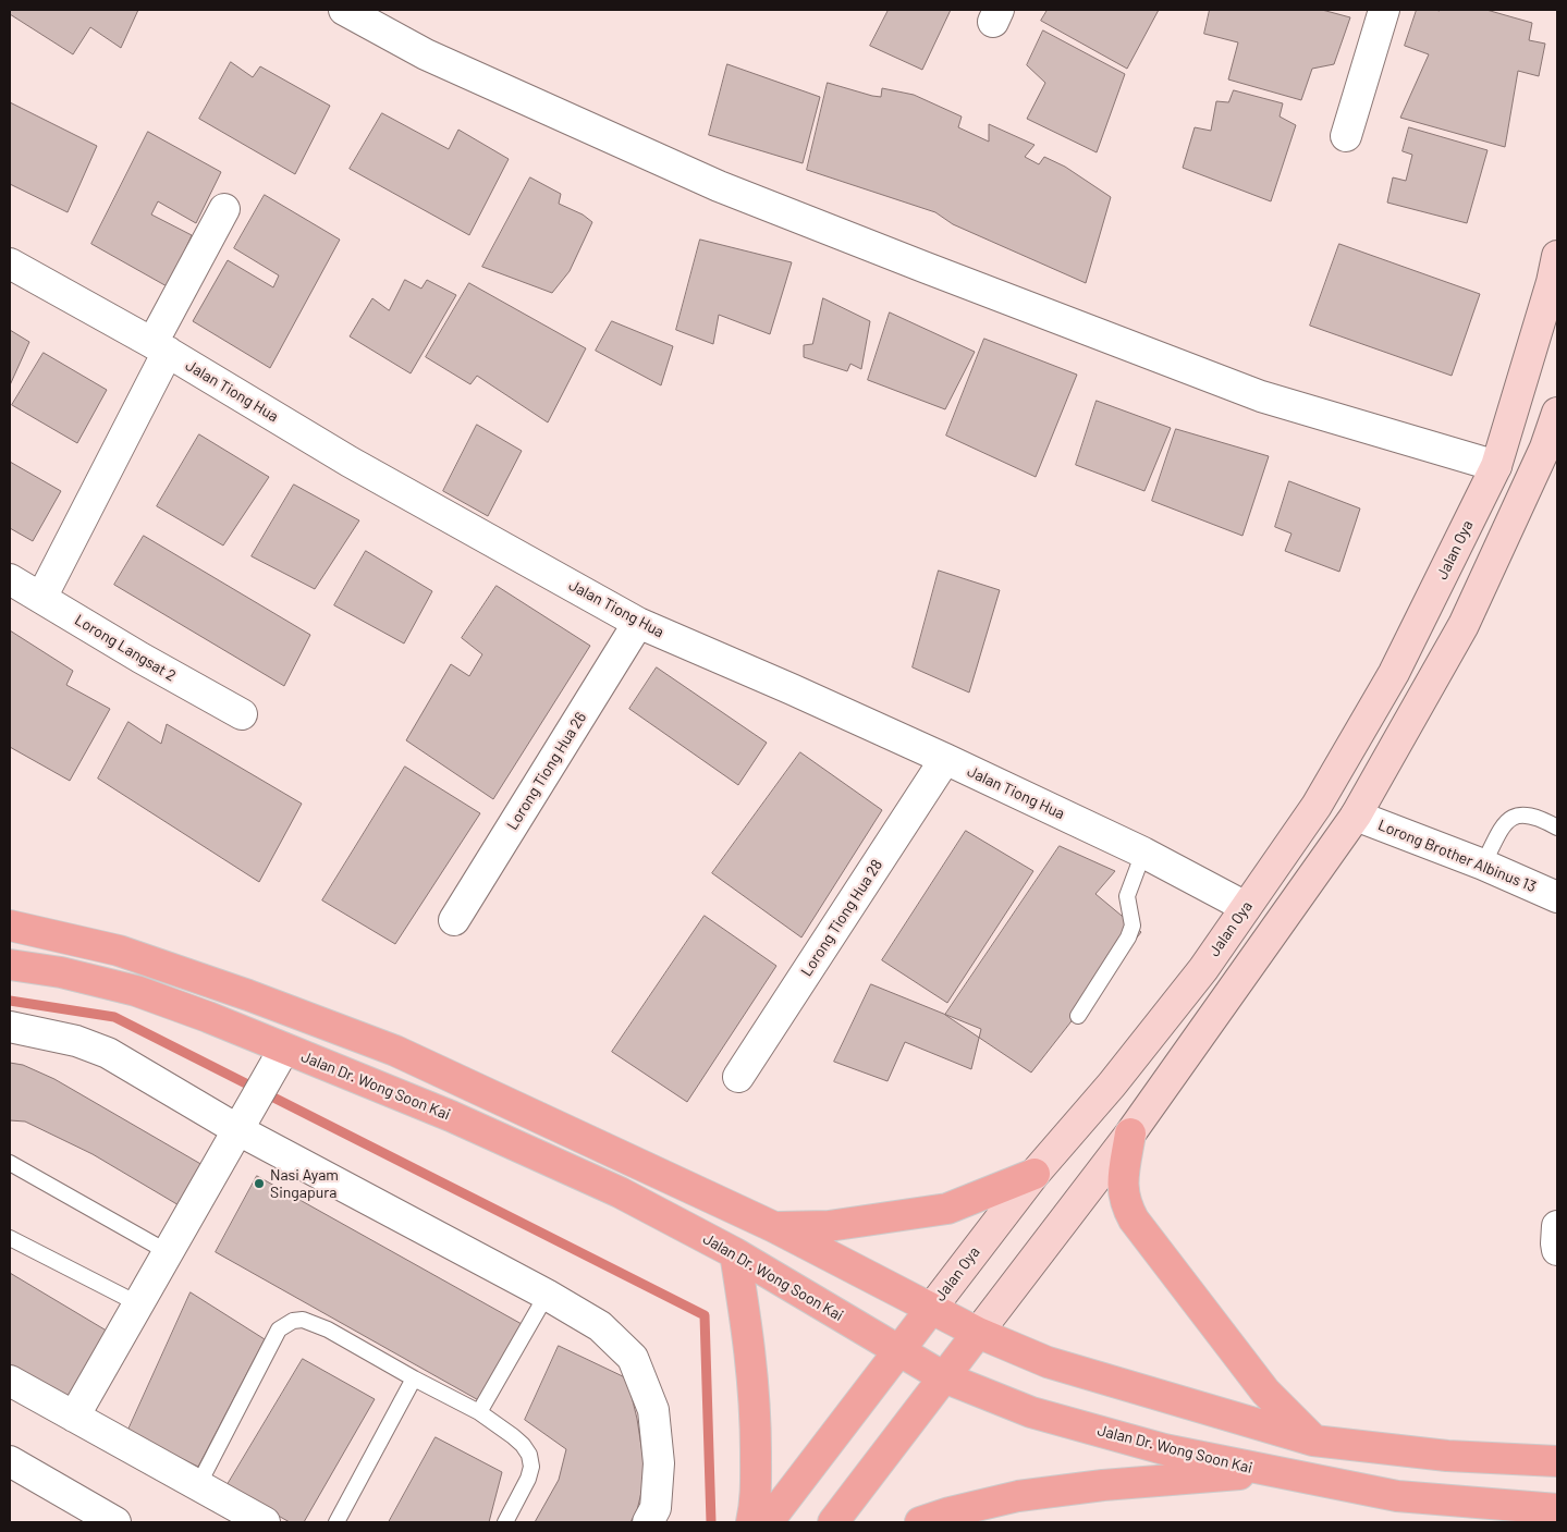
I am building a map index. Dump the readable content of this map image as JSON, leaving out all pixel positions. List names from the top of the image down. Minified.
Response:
{"streets":{"main road":["Jalan Oya","Jalan Dr. Wong Soon Kai"],"street":["Jalan Tiong Hua","Lorong Langsat 2","Lorong Tiong Hua 26","Lorong Brother Albinus 13","Lorong Tiong Hua 28"]},"crossings":[["Jalan Tiong Hua","Jalan Oya"],["Jalan Tiong Hua","Lorong Tiong Hua 26"],["Jalan Tiong Hua","Lorong Tiong Hua 28"],["Jalan Oya","Jalan Dr. Wong Soon Kai"]],"places":["Nasi Ayam Singapura"]}
